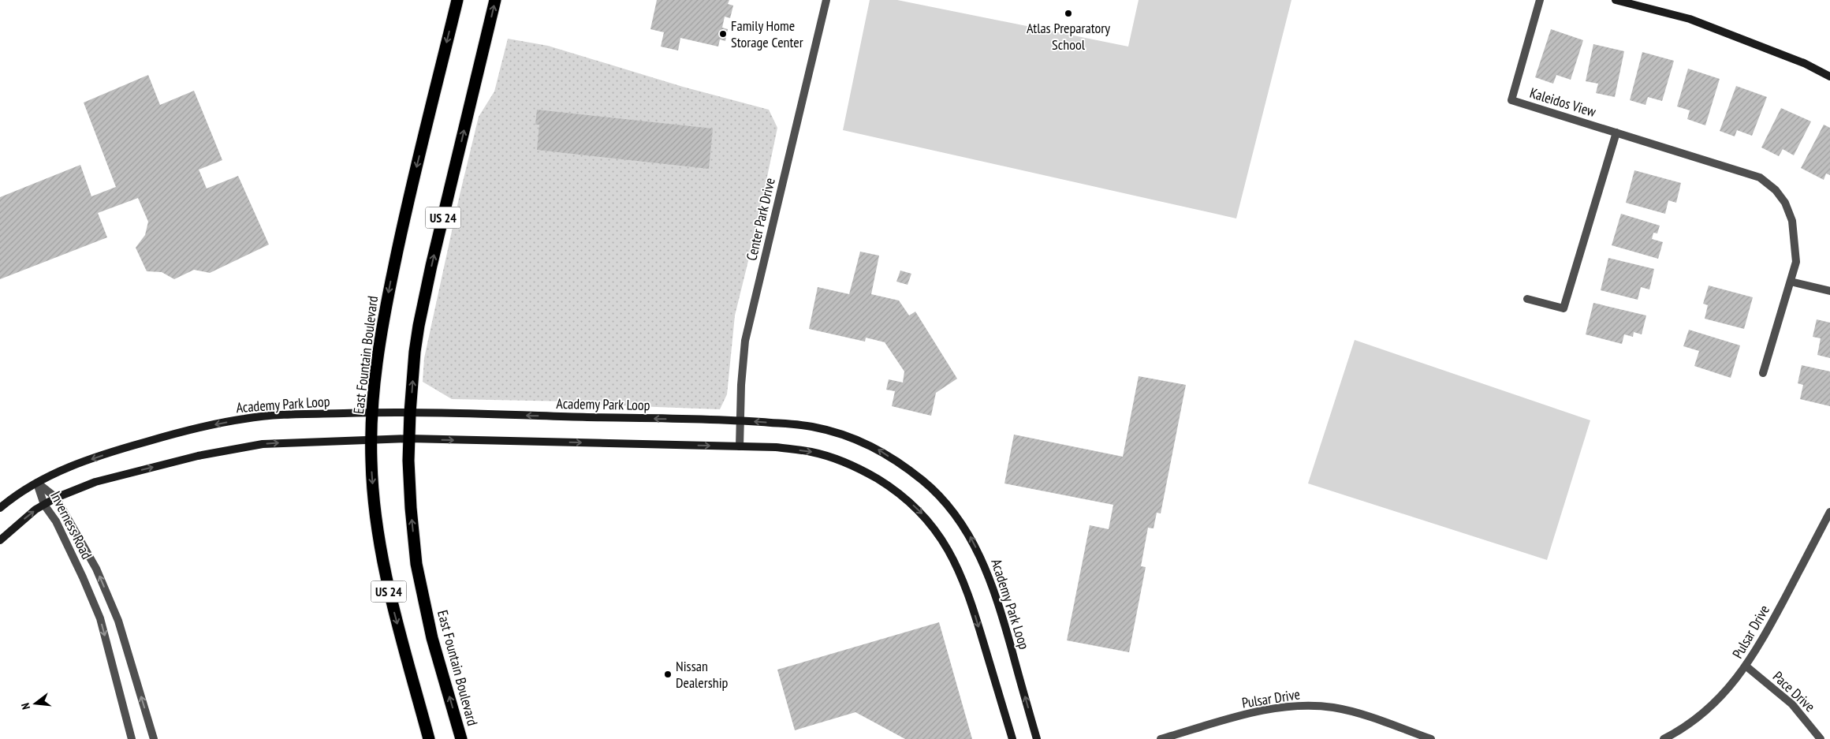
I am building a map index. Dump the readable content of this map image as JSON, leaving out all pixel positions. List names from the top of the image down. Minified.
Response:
{"streets":{"highway":["US 24","East Fountain Boulevard"],"street":["Kaleidos View","Center Park Drive","Academy Park Loop","Inverness Road","Pulsar Drive","Pace Drive"]},"crossings":[["Center Park Drive","Academy Park Loop"],["East Fountain Boulevard","Academy Park Loop"],["Academy Park Loop","Inverness Road"],["Pulsar Drive","Pace Drive"]],"one_way":["Academy Park Loop"],"places":["Atlas Preparatory School","Family Home Storage Center","Nissan Dealership"],"north":"left"}
